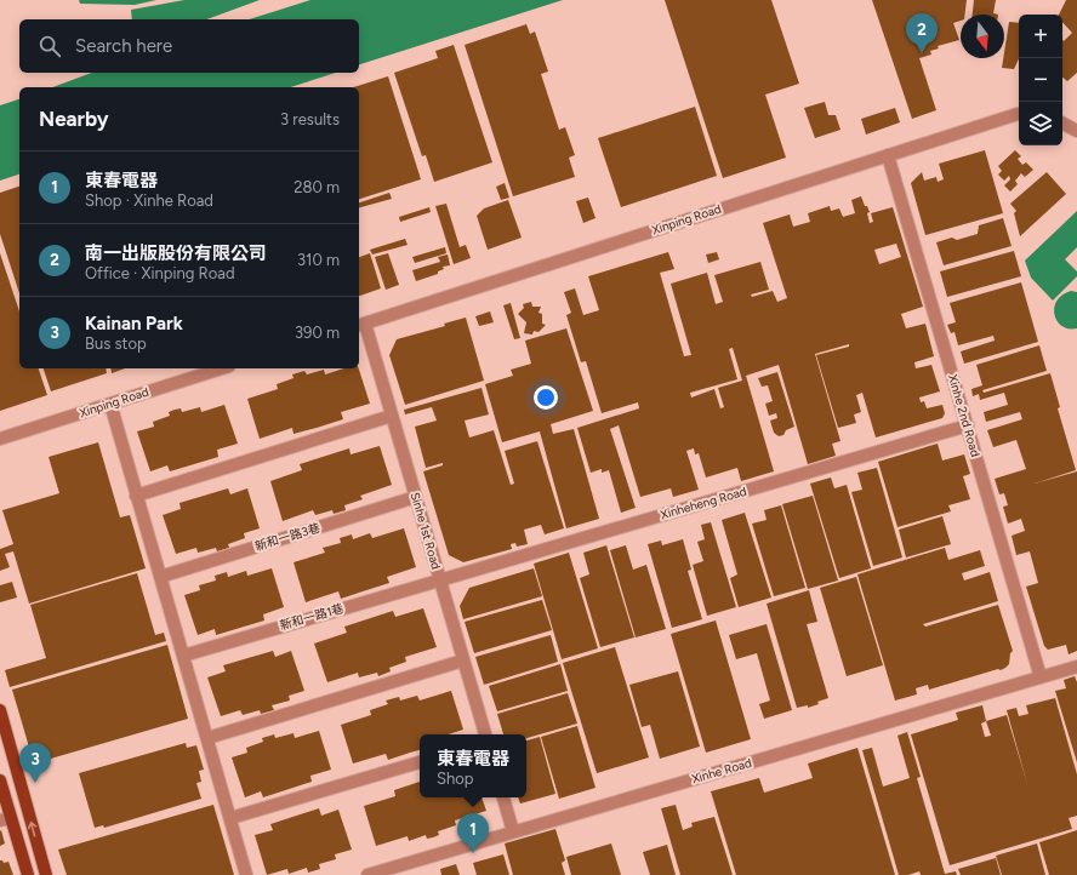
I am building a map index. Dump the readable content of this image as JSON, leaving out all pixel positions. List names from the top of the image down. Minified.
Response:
{"streets":{"street":["Xinping Road","Xinhe 2nd Road","Xinheheng Road","Sinhe 1st Road","新和一路3巷","新和一路1巷","Xinhe Road"]},"crossings":[["Xinping Road","Xinhe 2nd Road"],["Xinping Road","Sinhe 1st Road"],["Xinhe 2nd Road","Xinheheng Road"],["Xinhe 2nd Road","Xinhe Road"],["Xinheheng Road","Sinhe 1st Road"],["Xinheheng Road","新和一路1巷"],["Sinhe 1st Road","新和一路3巷"],["Sinhe 1st Road","新和一路1巷"]],"north":"bottom","page":{"pins":["2","3","1"],"map_buttons":["+","−"],"search":"Search here","heading":["Nearby","3 results"],"list":[{"mark":"1","name":"東春電器","note":"Shop · Xinhe Road","value":"280 m"},{"mark":"2","name":"南一出版股份有限公司","note":"Office · Xinping Road","value":"310 m"},{"mark":"3","name":"Kainan Park","note":"Bus stop","value":"390 m"}],"popup":["東春電器","Shop"]}}
